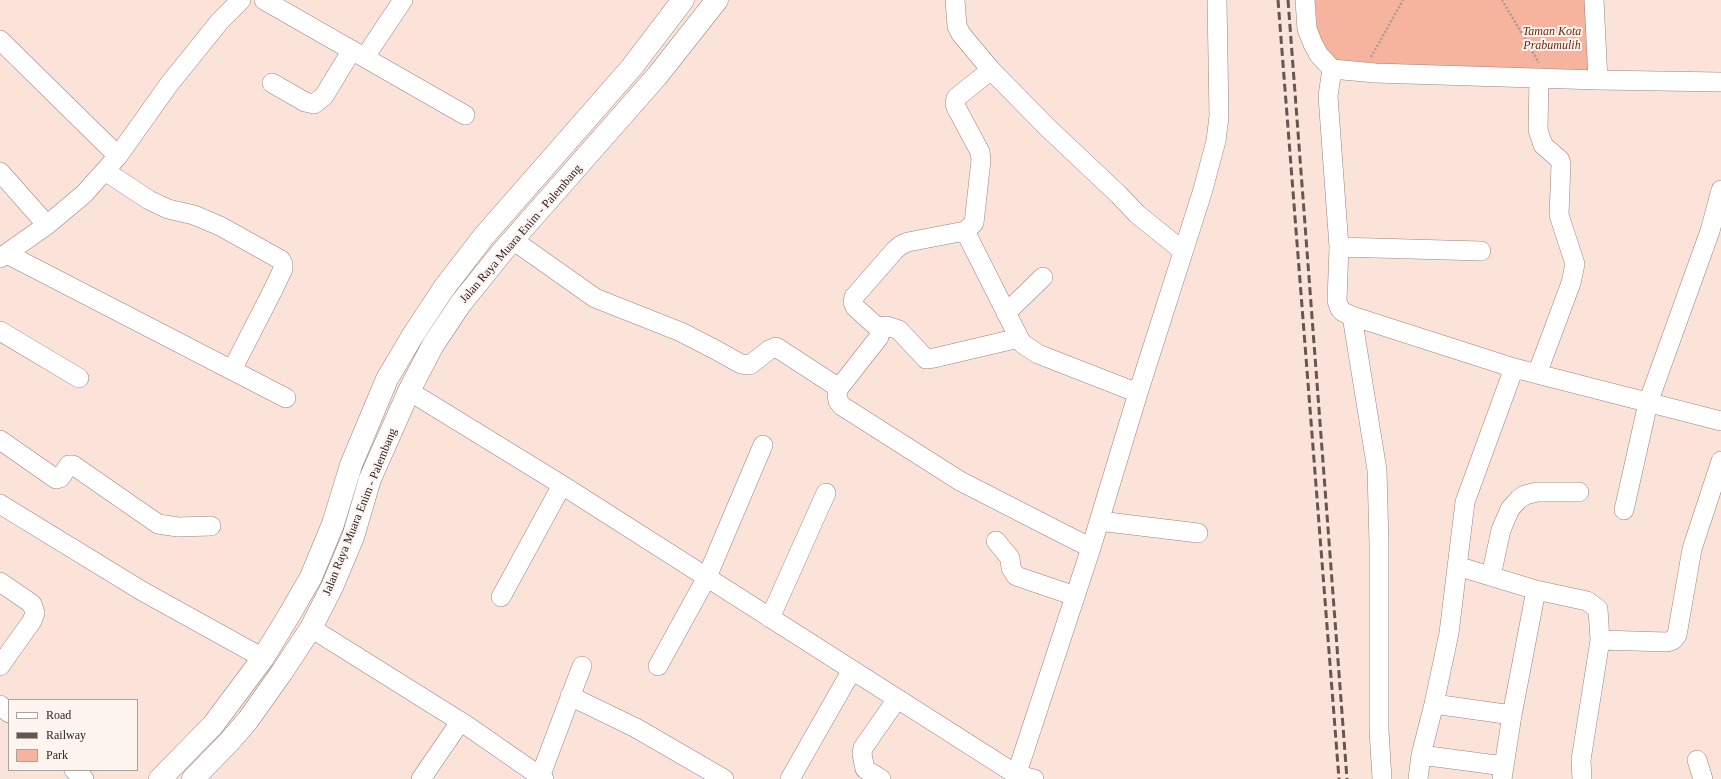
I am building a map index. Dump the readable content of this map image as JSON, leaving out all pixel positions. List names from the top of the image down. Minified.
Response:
{"streets":{"main road":["Jalan Raya Muara Enim - Palembang"]},"parks":["Taman Kota Prabumulih"],"legend":["Road","Railway","Park"]}
